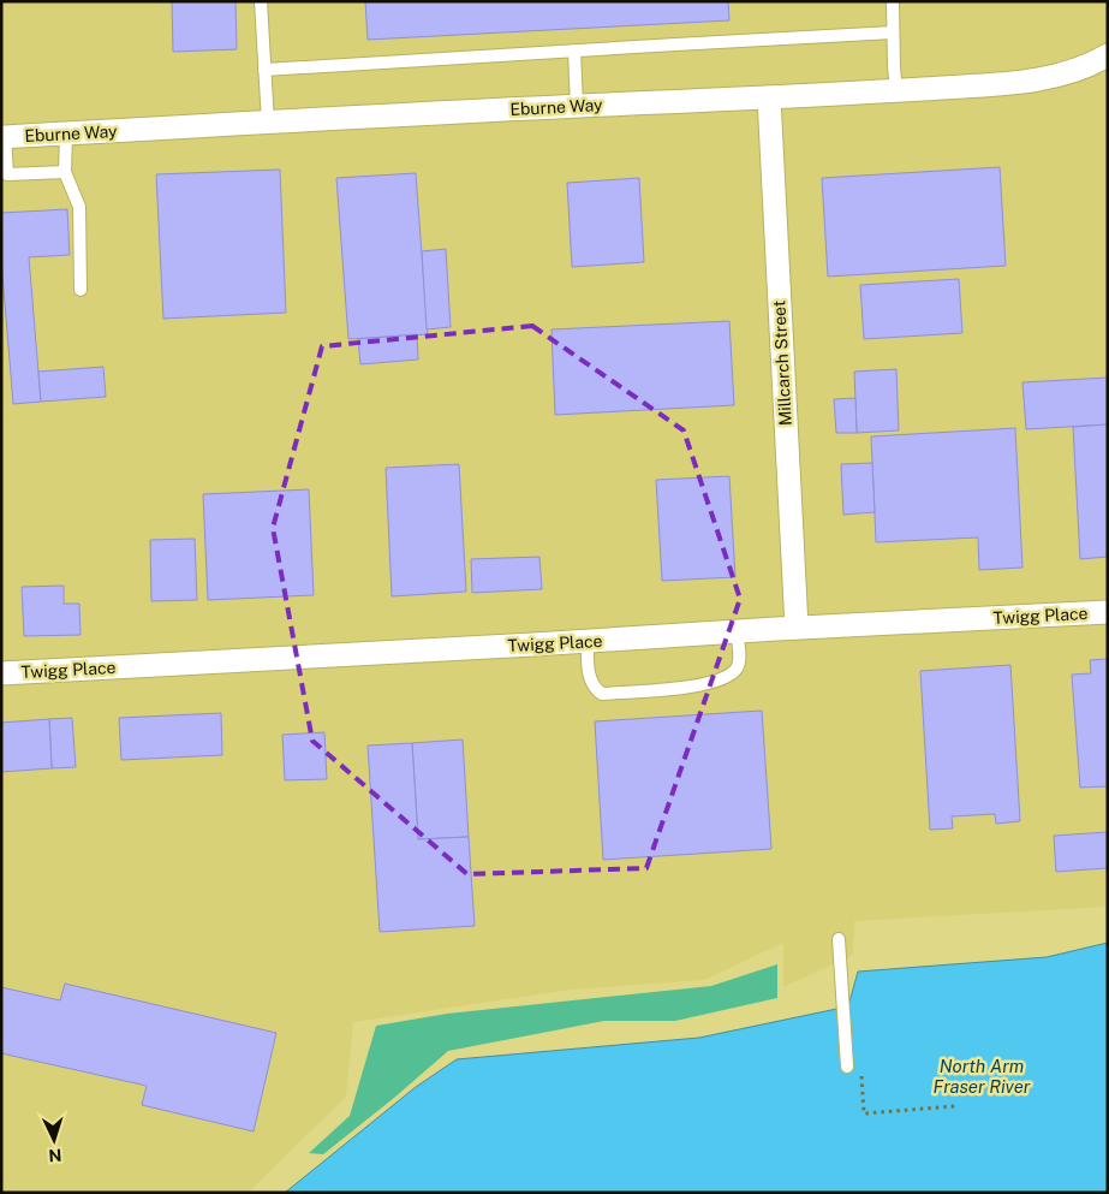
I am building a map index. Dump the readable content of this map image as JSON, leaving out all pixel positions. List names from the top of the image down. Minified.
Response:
{"streets":{"street":["Eburne Way","Millcarch Street","Twigg Place"]},"crossings":[["Eburne Way","Millcarch Street"],["Millcarch Street","Twigg Place"]],"water":["North Arm Fraser River"],"north":"bottom"}
